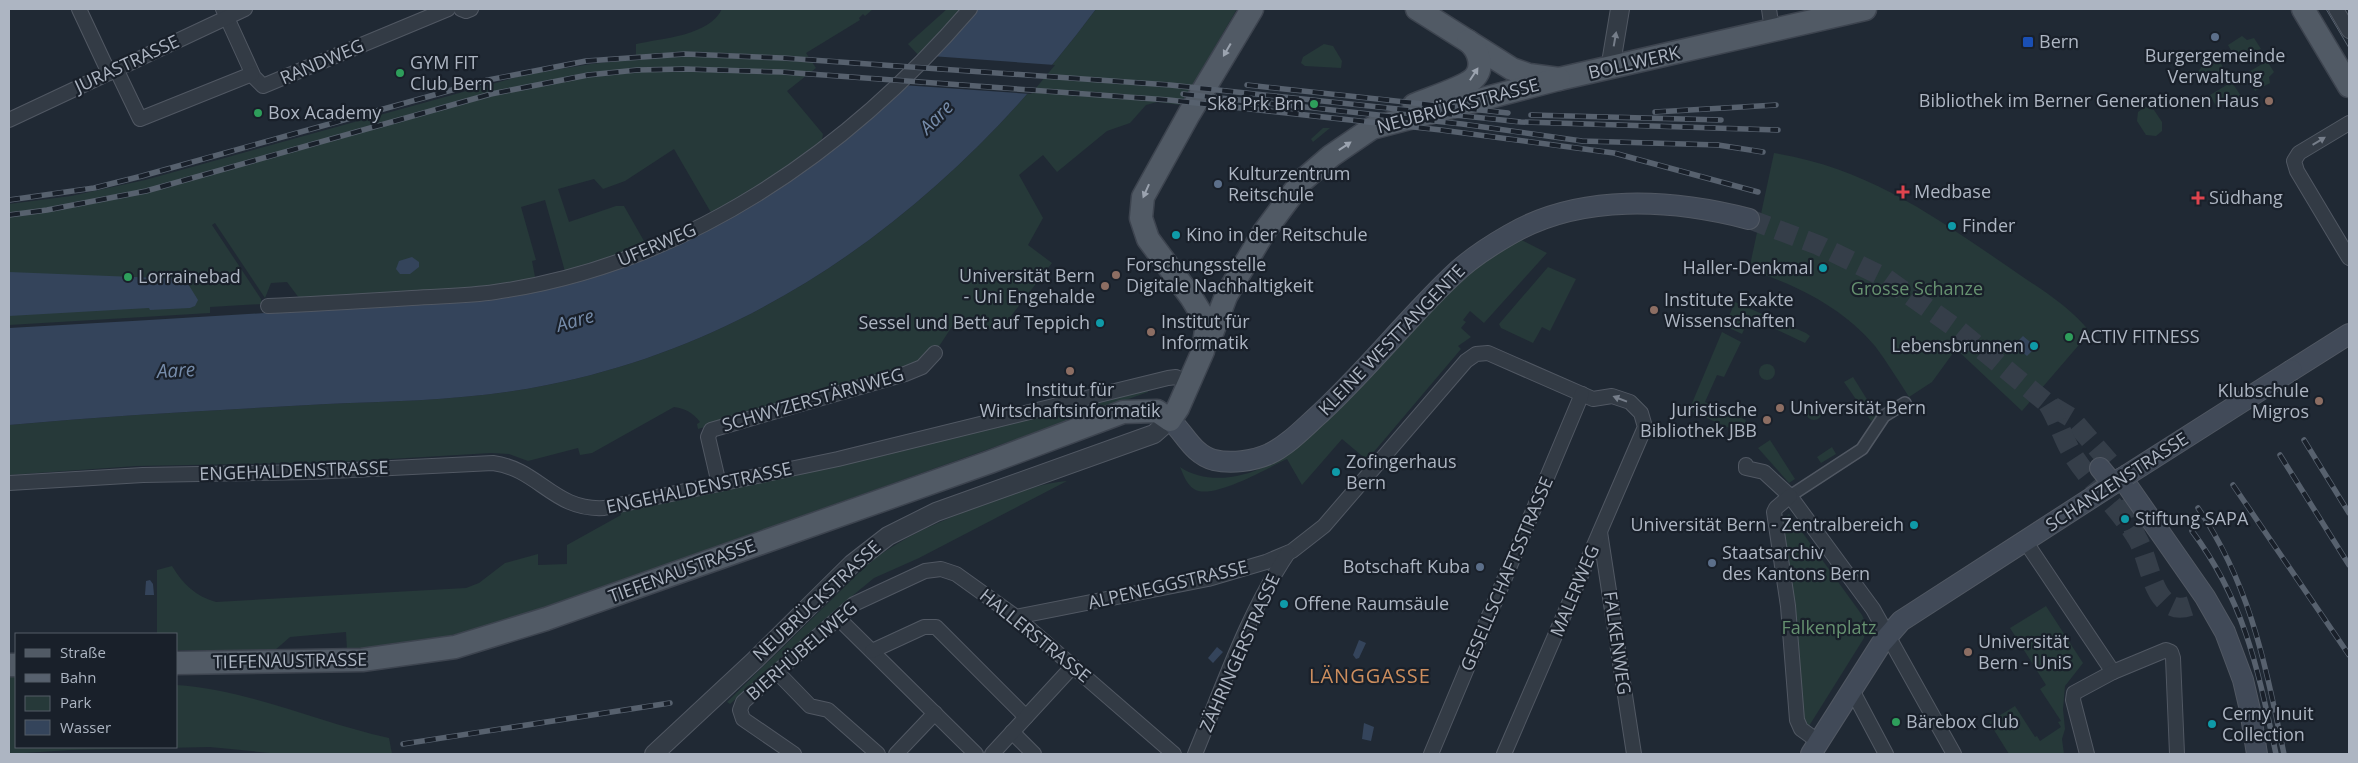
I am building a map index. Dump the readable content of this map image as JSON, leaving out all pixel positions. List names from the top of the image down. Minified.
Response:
{"streets":{"main road":["BOLLWERK","NEUBRÜCKSTRASSE","KLEINE WESTTANGENTE","SCHANZENSTRASSE","TIEFENAUSTRASSE"],"street":["RANDWEG","JURASTRASSE","UFERWEG","SCHWYZERSTÄRNWEG","ENGEHALDENSTRASSE","GESELLSCHAFTSSTRASSE","ALPENEGGSTRASSE","MALERWEG","HALLERSTRASSE","FALKENWEG","BIERHÜBELIWEG","ZÄHRINGERSTRASSE"]},"crossings":[["RANDWEG","JURASTRASSE"],["BOLLWERK","NEUBRÜCKSTRASSE"],["NEUBRÜCKSTRASSE","KLEINE WESTTANGENTE"],["NEUBRÜCKSTRASSE","ENGEHALDENSTRASSE"],["NEUBRÜCKSTRASSE","TIEFENAUSTRASSE"],["KLEINE WESTTANGENTE","TIEFENAUSTRASSE"],["SCHWYZERSTÄRNWEG","ENGEHALDENSTRASSE"],["GESELLSCHAFTSSTRASSE","ALPENEGGSTRASSE"],["GESELLSCHAFTSSTRASSE","MALERWEG"],["ALPENEGGSTRASSE","MALERWEG"],["ALPENEGGSTRASSE","HALLERSTRASSE"],["ALPENEGGSTRASSE","ZÄHRINGERSTRASSE"],["MALERWEG","FALKENWEG"],["HALLERSTRASSE","BIERHÜBELIWEG"]],"districts":["LÄNGGASSE"],"water":["Aare"],"parks":["Grosse Schanze","Falkenplatz"],"places":{"other":["Burgergemeinde Verwaltung","GYM FIT Club Bern","Bibliothek im Berner Generationen Haus","Sk8 Prk Brn","Box Academy","Kulturzentrum Reitschule","Finder","Kino in der Reitschule","Haller-Denkmal","Forschungsstelle Digitale Nachhaltigkeit","Lorrainebad","Universität Bern - Uni Engehalde","Institute Exakte Wissenschaften","Sessel und Bett auf Teppich","Institut für Informatik","ACTIV FITNESS","Lebensbrunnen","Institut für Wirtschaftsinformatik","Klubschule Migros","Universität Bern","Juristische Bibliothek JBB","Zofingerhaus Bern","Stiftung SAPA","Universität Bern - Zentralbereich","Staatsarchiv des Kantons Bern","Botschaft Kuba","Offene Raumsäule","Universität Bern - UniS","Bärebox Club","Cerny Inuit Collection"],"transit":["Bern"],"health":["Medbase","Südhang"]},"legend":["Straße","Bahn","Park","Wasser"]}
